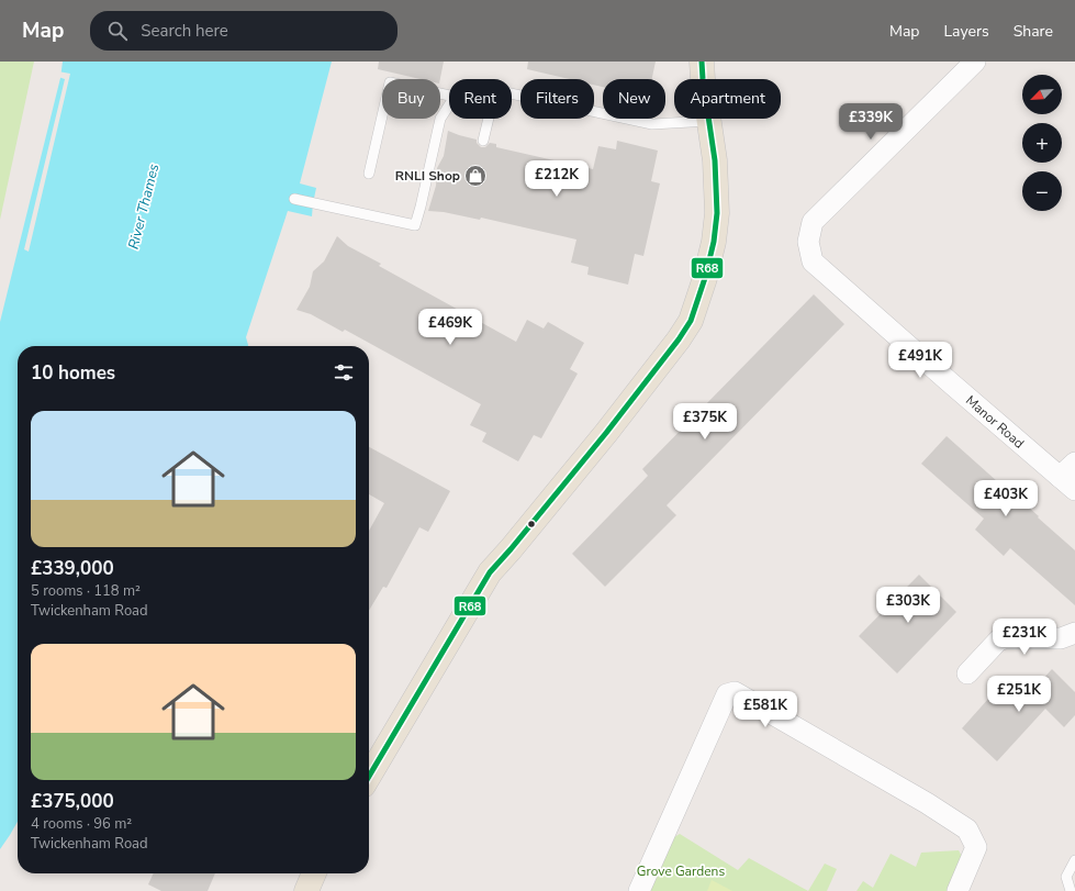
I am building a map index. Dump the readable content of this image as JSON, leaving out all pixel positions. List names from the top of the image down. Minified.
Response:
{"streets":{"street":["Manor Road"]},"water":["River Thames"],"parks":["Grove Gardens"],"places":{"shop":["RNLI Shop"]},"lines":["transit line R68"],"north":"bottom left","page":{"header":"Map","search":"Search here","nav":["Map","Layers","Share"],"map_buttons":["+","−"],"chip":["Buy","Rent","Filters","New","Apartment"],"price":["£339K","£212K","£469K","£491K","£375K","£403K","£303K","£231K","£251K","£581K"],"heading":"10 homes","list":[{"name":"£339,000","note":"5 rooms · 118 m² · Twickenham Road"},{"name":"£375,000","note":"4 rooms · 96 m² · Twickenham Road"}]}}
